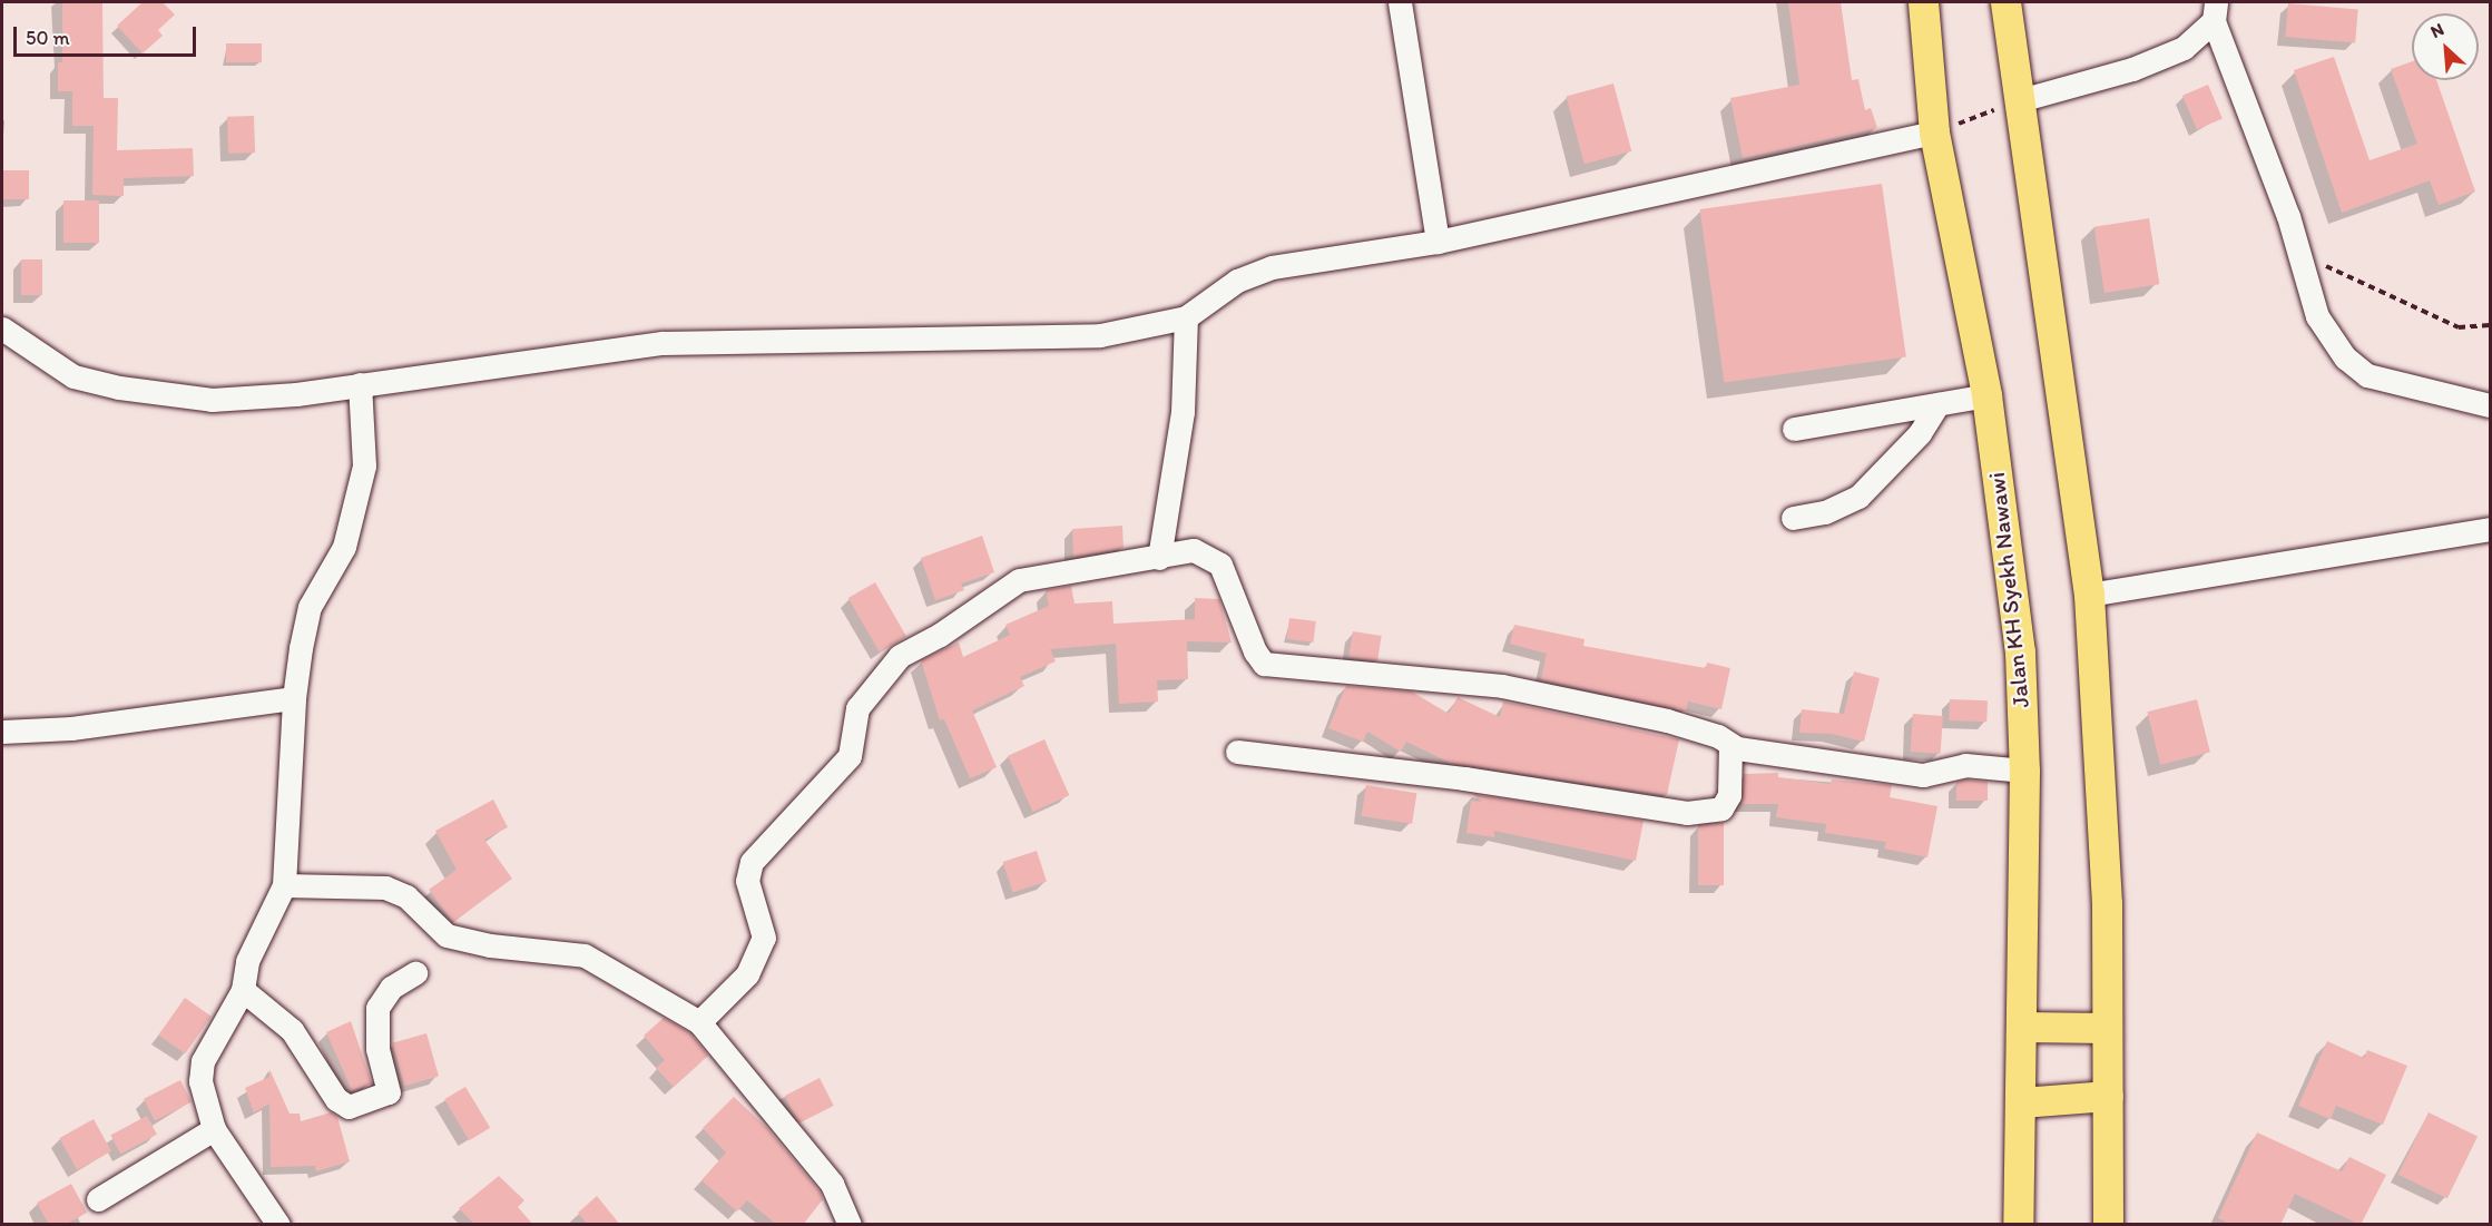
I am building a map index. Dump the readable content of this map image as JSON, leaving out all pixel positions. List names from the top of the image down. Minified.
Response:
{"streets":{"main road":["Jalan KH Syekh Nawawi"]},"scale_bar":"50 m","north":"top left"}
